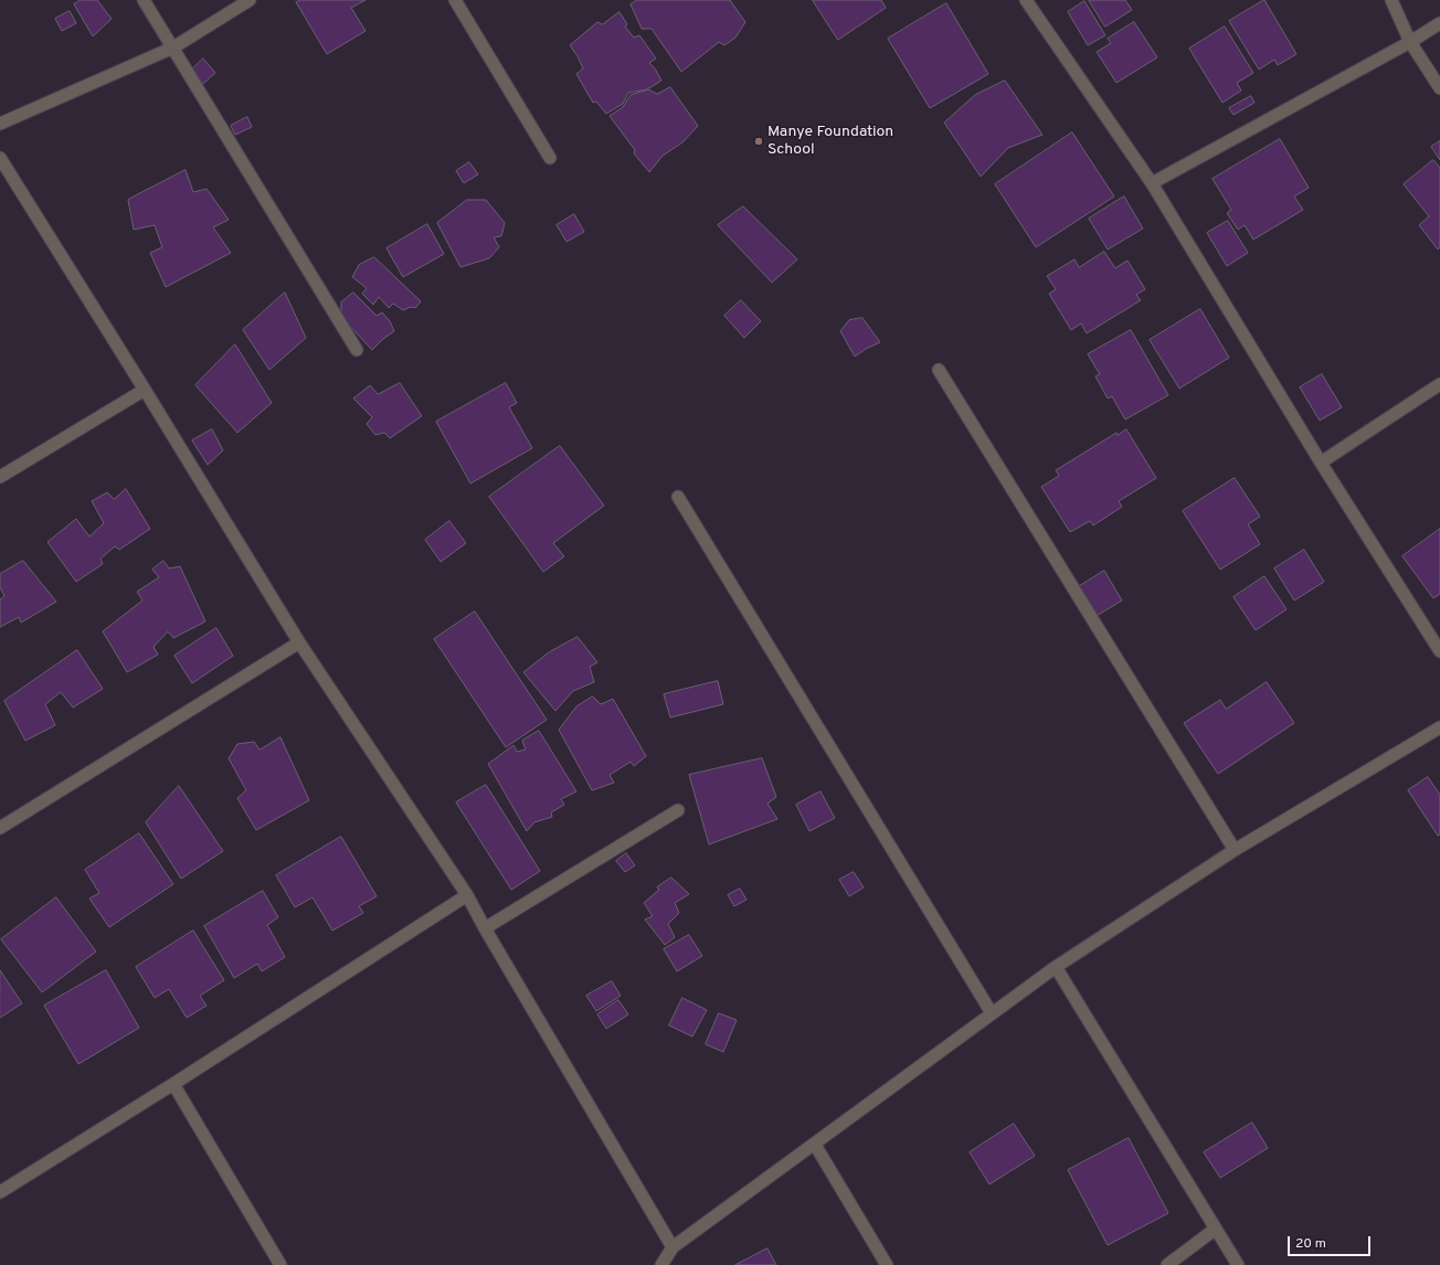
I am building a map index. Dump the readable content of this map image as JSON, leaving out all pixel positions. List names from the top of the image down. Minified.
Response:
{"places":["Manye Foundation School"],"scale_bar":"20 m"}
